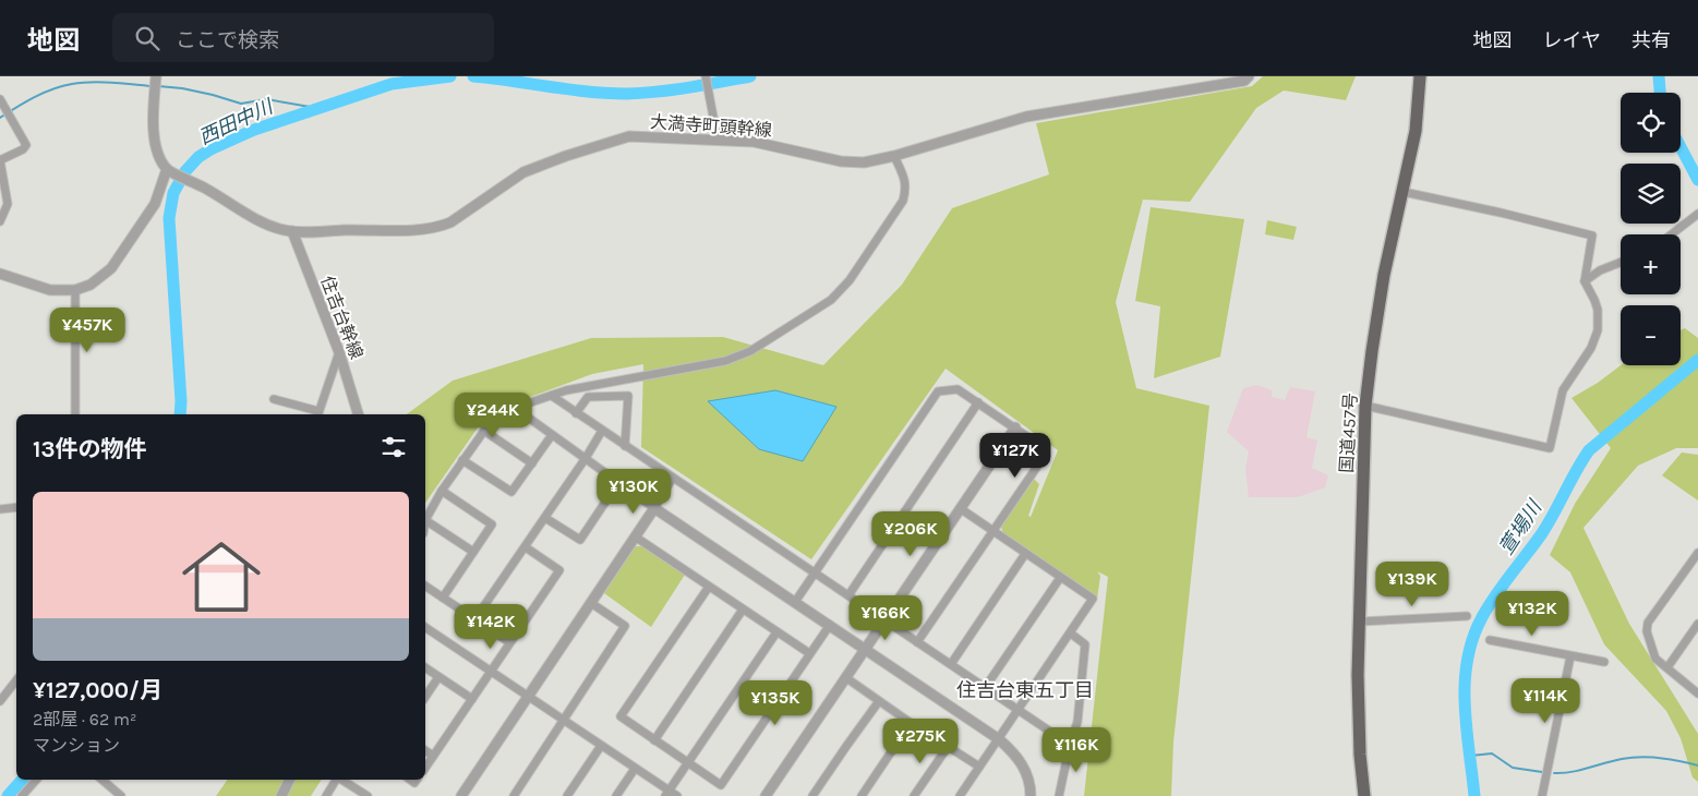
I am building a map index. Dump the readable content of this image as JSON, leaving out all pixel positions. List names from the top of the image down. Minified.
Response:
{"streets":{"highway":["国道457号"],"street":["大満寺町頭幹線","住吉台幹線"]},"crossings":[["大満寺町頭幹線","住吉台幹線"]],"districts":["住吉台東五丁目"],"water":["西田中川","萱場川"],"page":{"header":"地図","search":"ここで検索","nav":["地図","レイヤ","共有"],"map_buttons":["+","−"],"price":["¥457K","¥244K","¥127K","¥130K","¥206K","¥139K","¥132K","¥166K","¥142K","¥114K","¥135K","¥275K","¥116K"],"heading":"13件の物件","list":[{"name":"¥127,000/月","note":"2部屋 · 62 m² · マンション"}]}}
